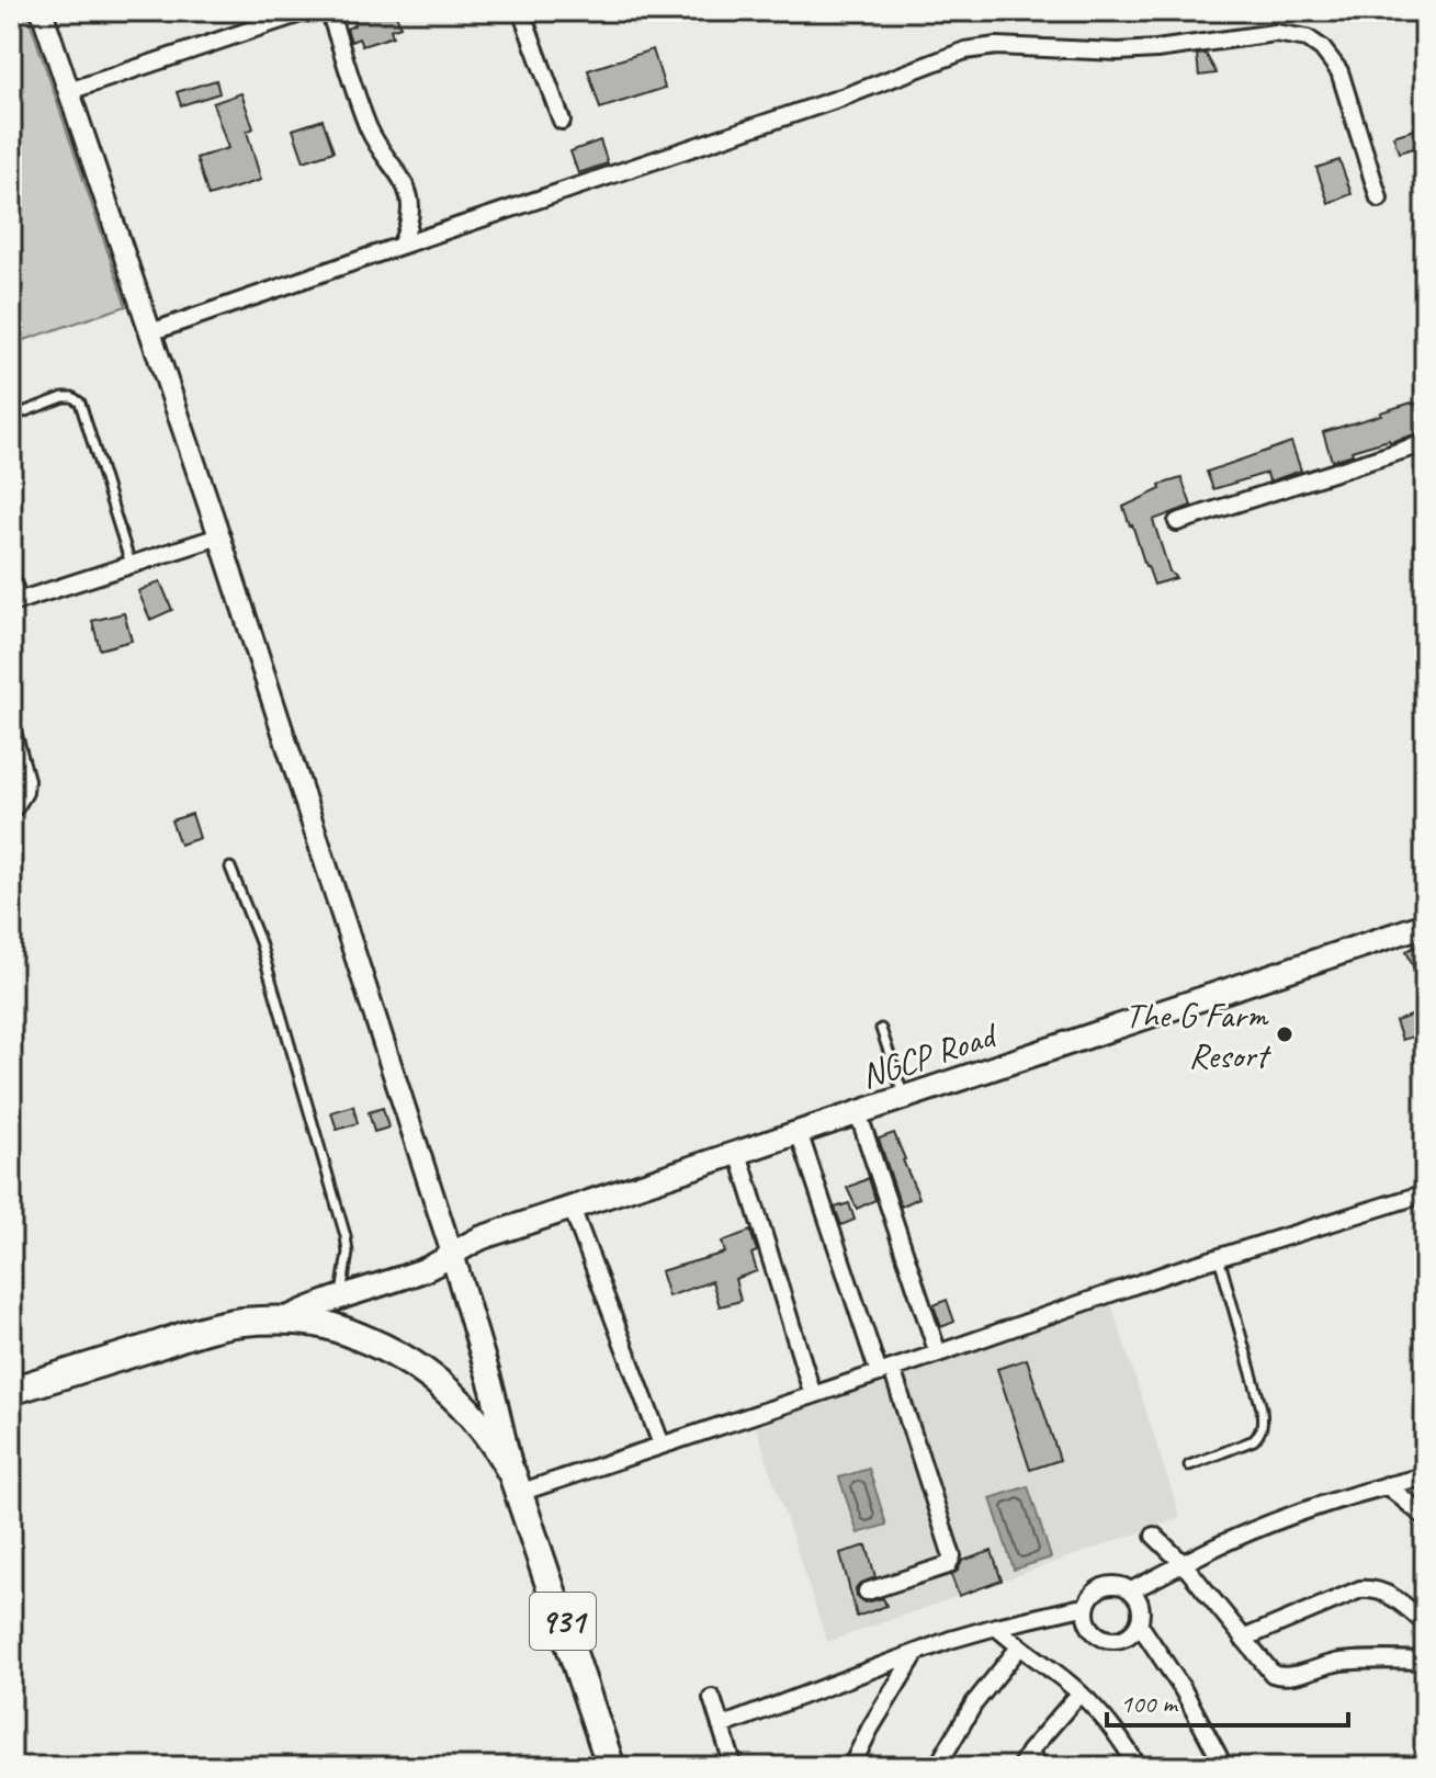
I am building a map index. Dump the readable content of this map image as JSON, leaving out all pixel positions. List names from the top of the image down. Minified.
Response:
{"streets":{"highway":["931"],"main road":["NGCP Road"]},"crossings":[["NGCP Road","931"]],"places":["The G Farm Resort"],"scale_bar":"100 m"}
